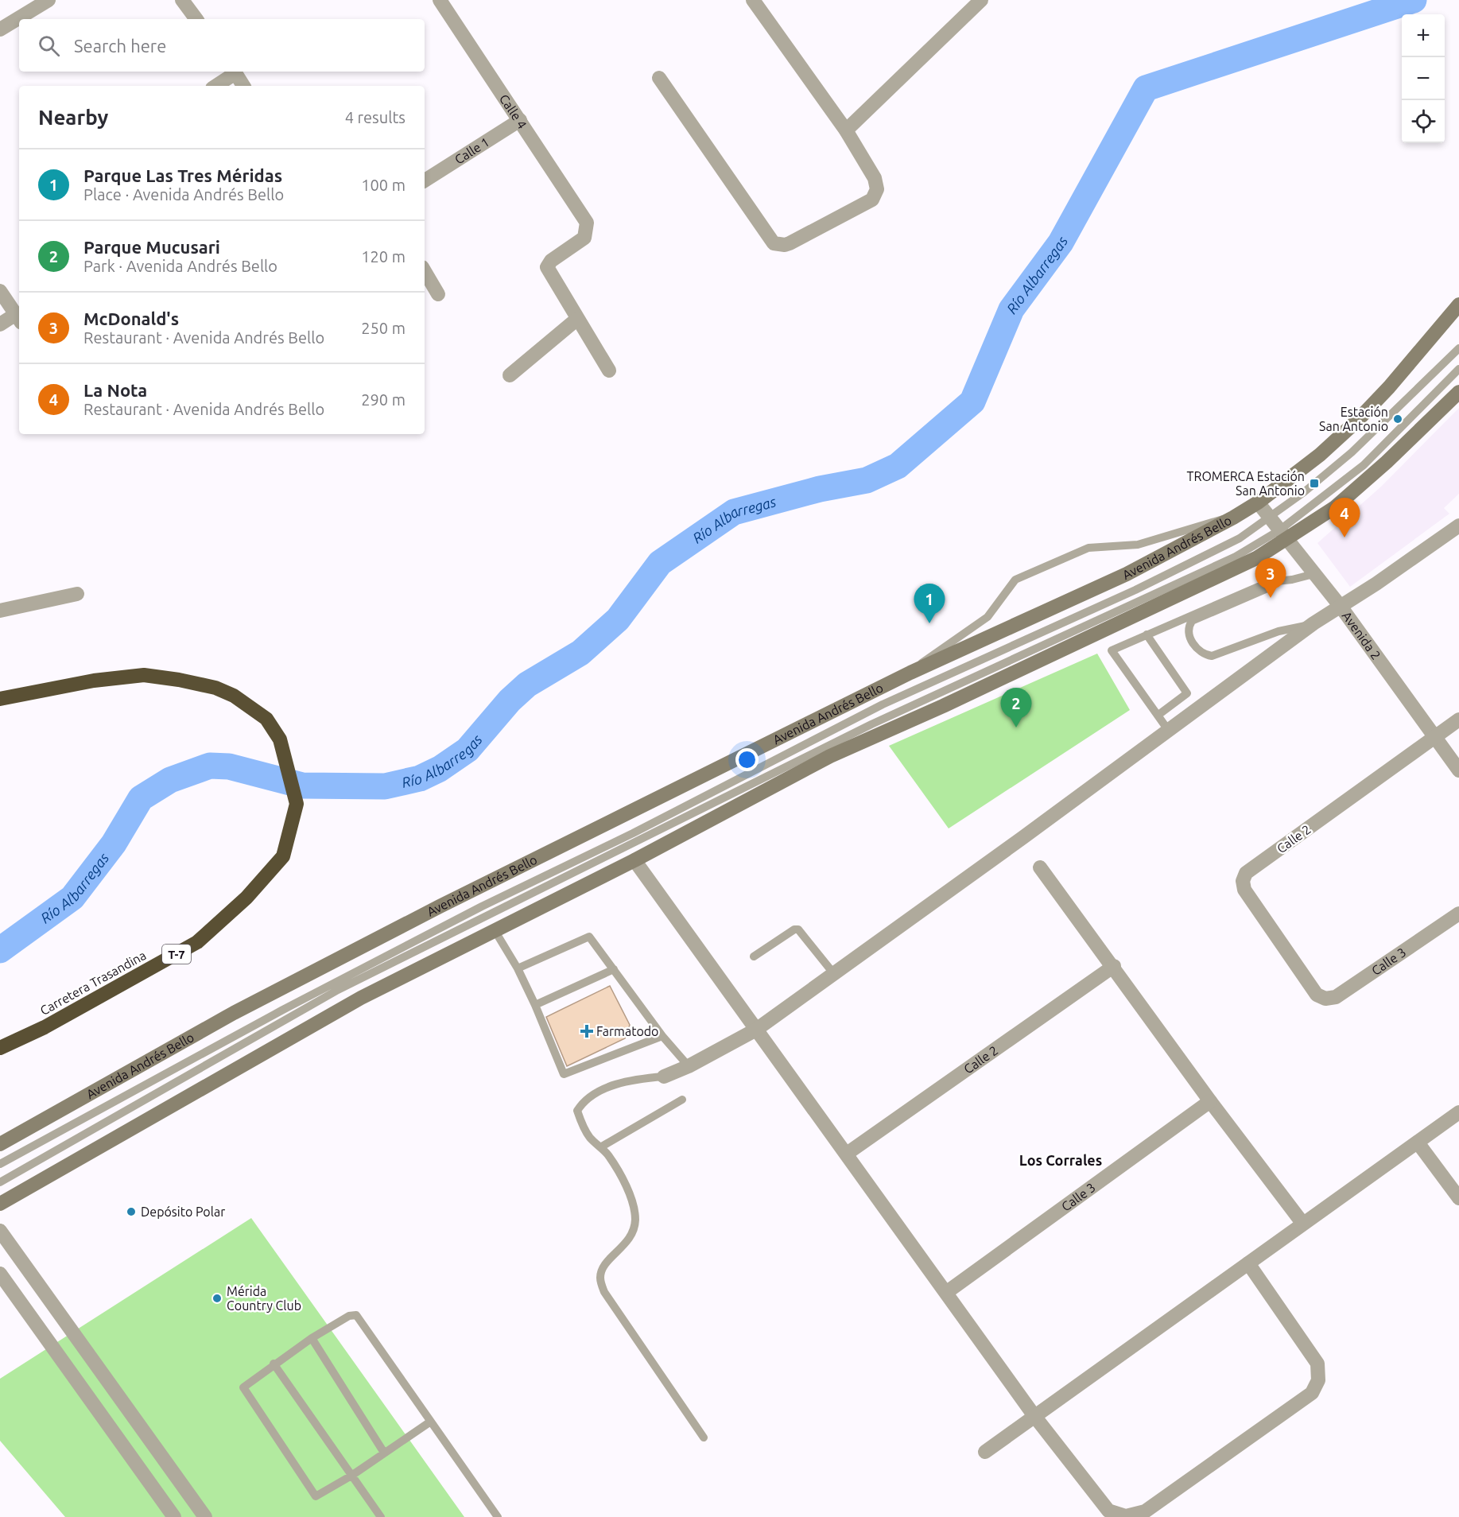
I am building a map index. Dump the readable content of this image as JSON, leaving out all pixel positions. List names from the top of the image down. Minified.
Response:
{"streets":{"highway":["T-7","Carretera Trasandina"],"street":["Calle 4","Calle 1","Avenida Andrés Bello","Avenida 2","Calle 2","Calle 3"]},"crossings":[["Calle 4","Calle 1"],["Avenida Andrés Bello","Avenida 2"],["Avenida 2","Calle 2"],["Calle 2","Calle 3"]],"districts":["Los Corrales"],"water":["Río Albarregas"],"places":{"other":["Estación San Antonio","Depósito Polar","Mérida Country Club"],"transit":["TROMERCA Estación San Antonio"],"health":["Farmatodo"]},"page":{"map_buttons":["+","−"],"search":"Search here","heading":["Nearby","4 results"],"list":[{"mark":"1","name":"Parque Las Tres Méridas","note":"Place · Avenida Andrés Bello","value":"100 m"},{"mark":"2","name":"Parque Mucusari","note":"Park · Avenida Andrés Bello","value":"120 m"},{"mark":"3","name":"McDonald's","note":"Restaurant · Avenida Andrés Bello","value":"250 m"},{"mark":"4","name":"La Nota","note":"Restaurant · Avenida Andrés Bello","value":"290 m"}],"pins":["4","3","1","2"]}}
